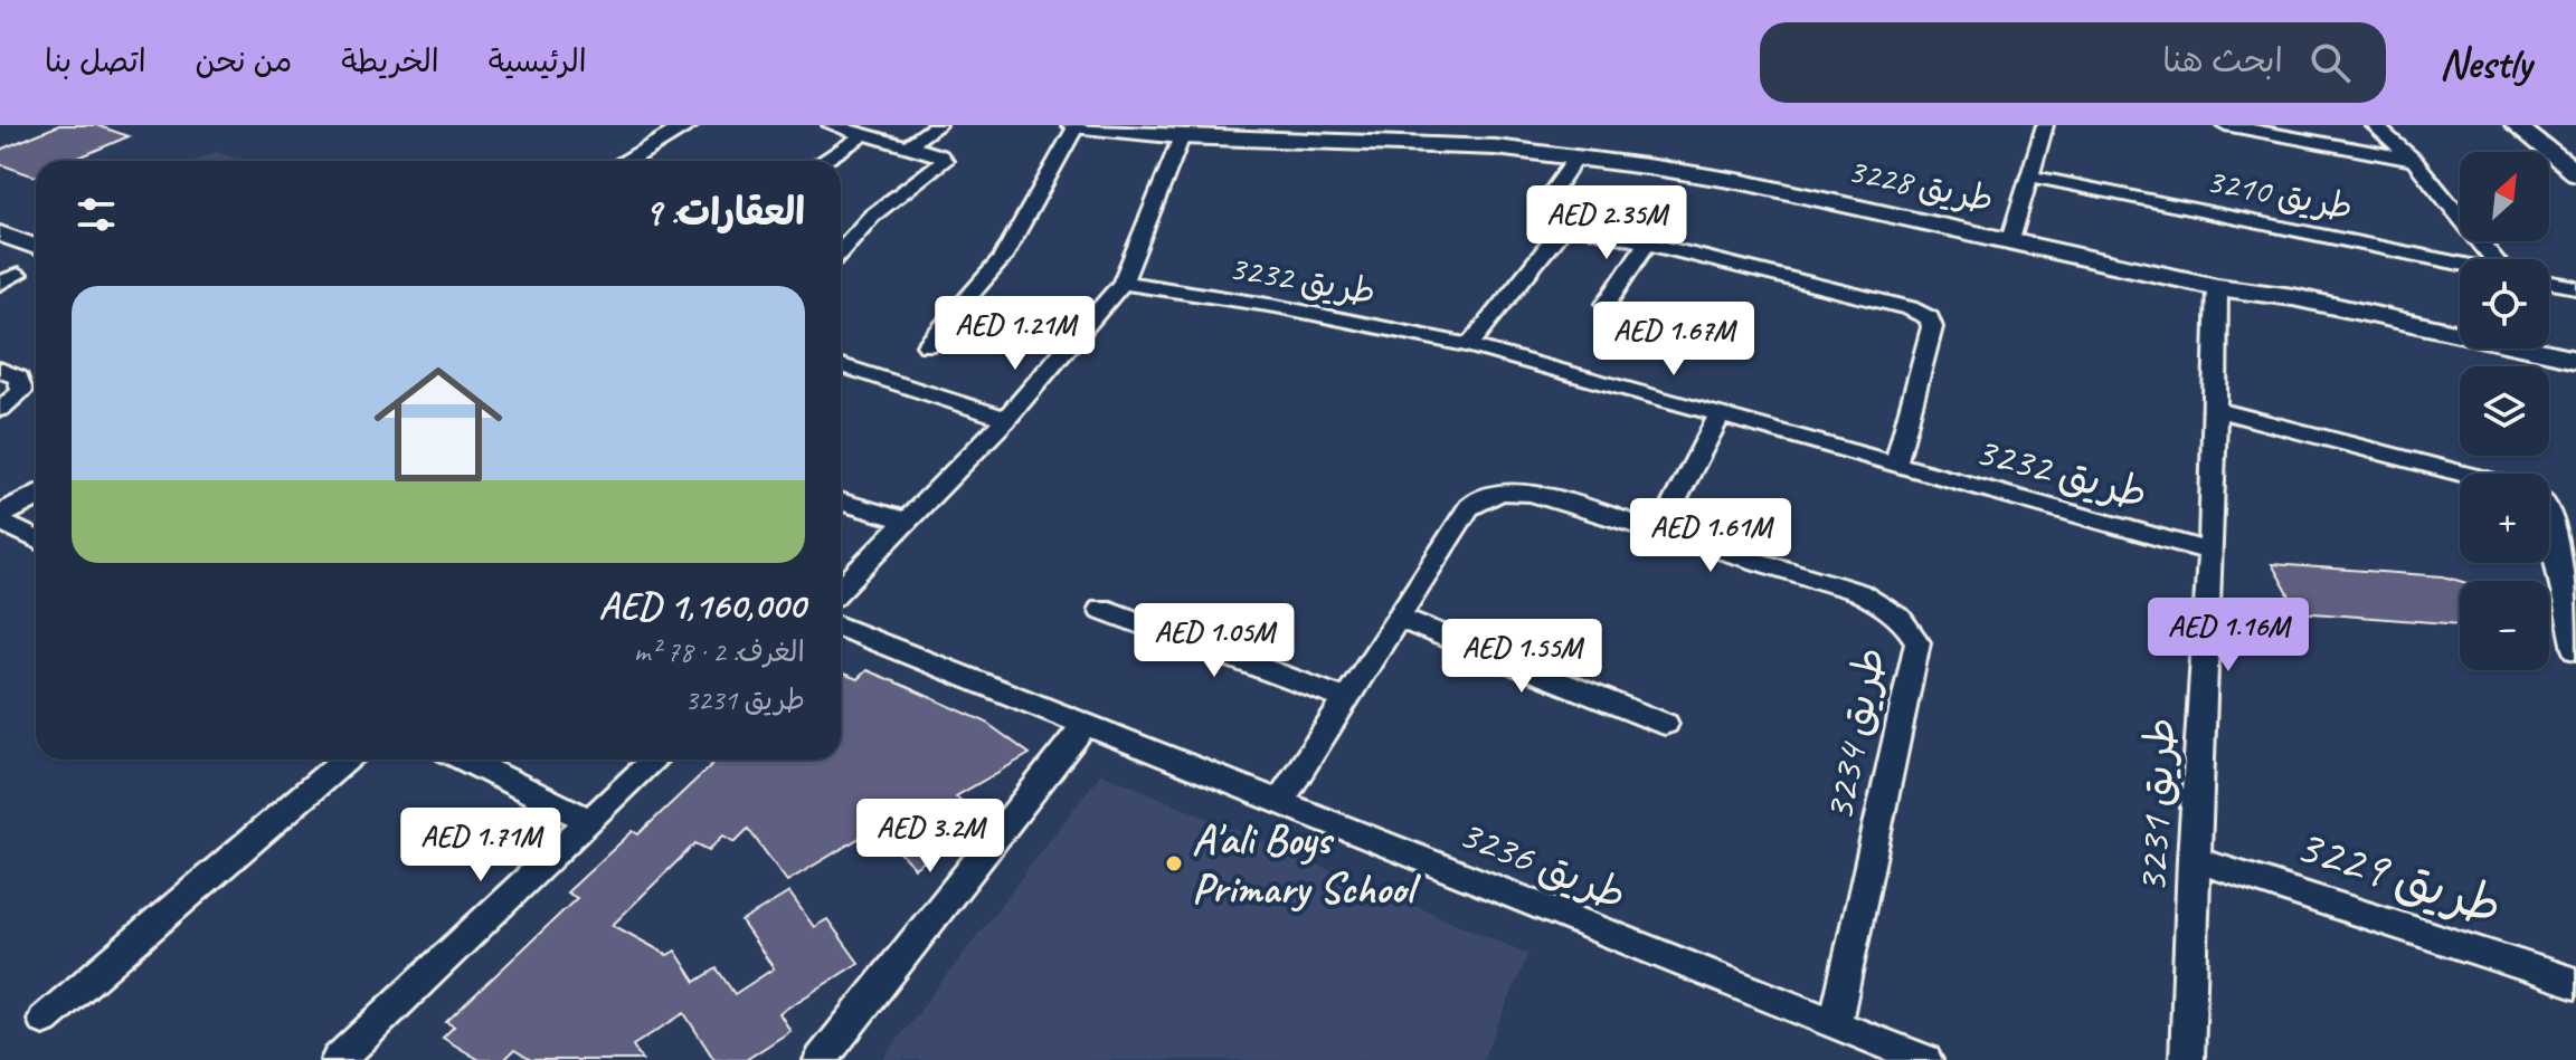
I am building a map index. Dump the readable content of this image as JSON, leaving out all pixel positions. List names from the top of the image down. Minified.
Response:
{"streets":{"street":["طريق 3228","طريق 3210","طريق 3232","طريق 3234","طريق 3231","طريق 3236","طريق 3229"]},"crossings":[["طريق 3228","طريق 3231"],["طريق 3232","طريق 3231"],["طريق 3234","طريق 3236"],["طريق 3231","طريق 3229"]],"places":["A'ali Boys Primary School"],"north":"top right","page":{"header":"Nestly","search":"ابحث هنا","nav":["الرئيسية","الخريطة","من نحن","اتصل بنا"],"map_buttons":["+","−"],"heading":"العقارات: 9","price":["AED 2.35M","AED 1.21M","AED 1.67M","AED 1.61M","AED 1.16M","AED 1.05M","AED 1.55M","AED 3.2M","AED 1.71M"],"list":[{"name":"AED 1,160,000","note":"الغرف: 2 · 78 m² · طريق 3231"}]}}
